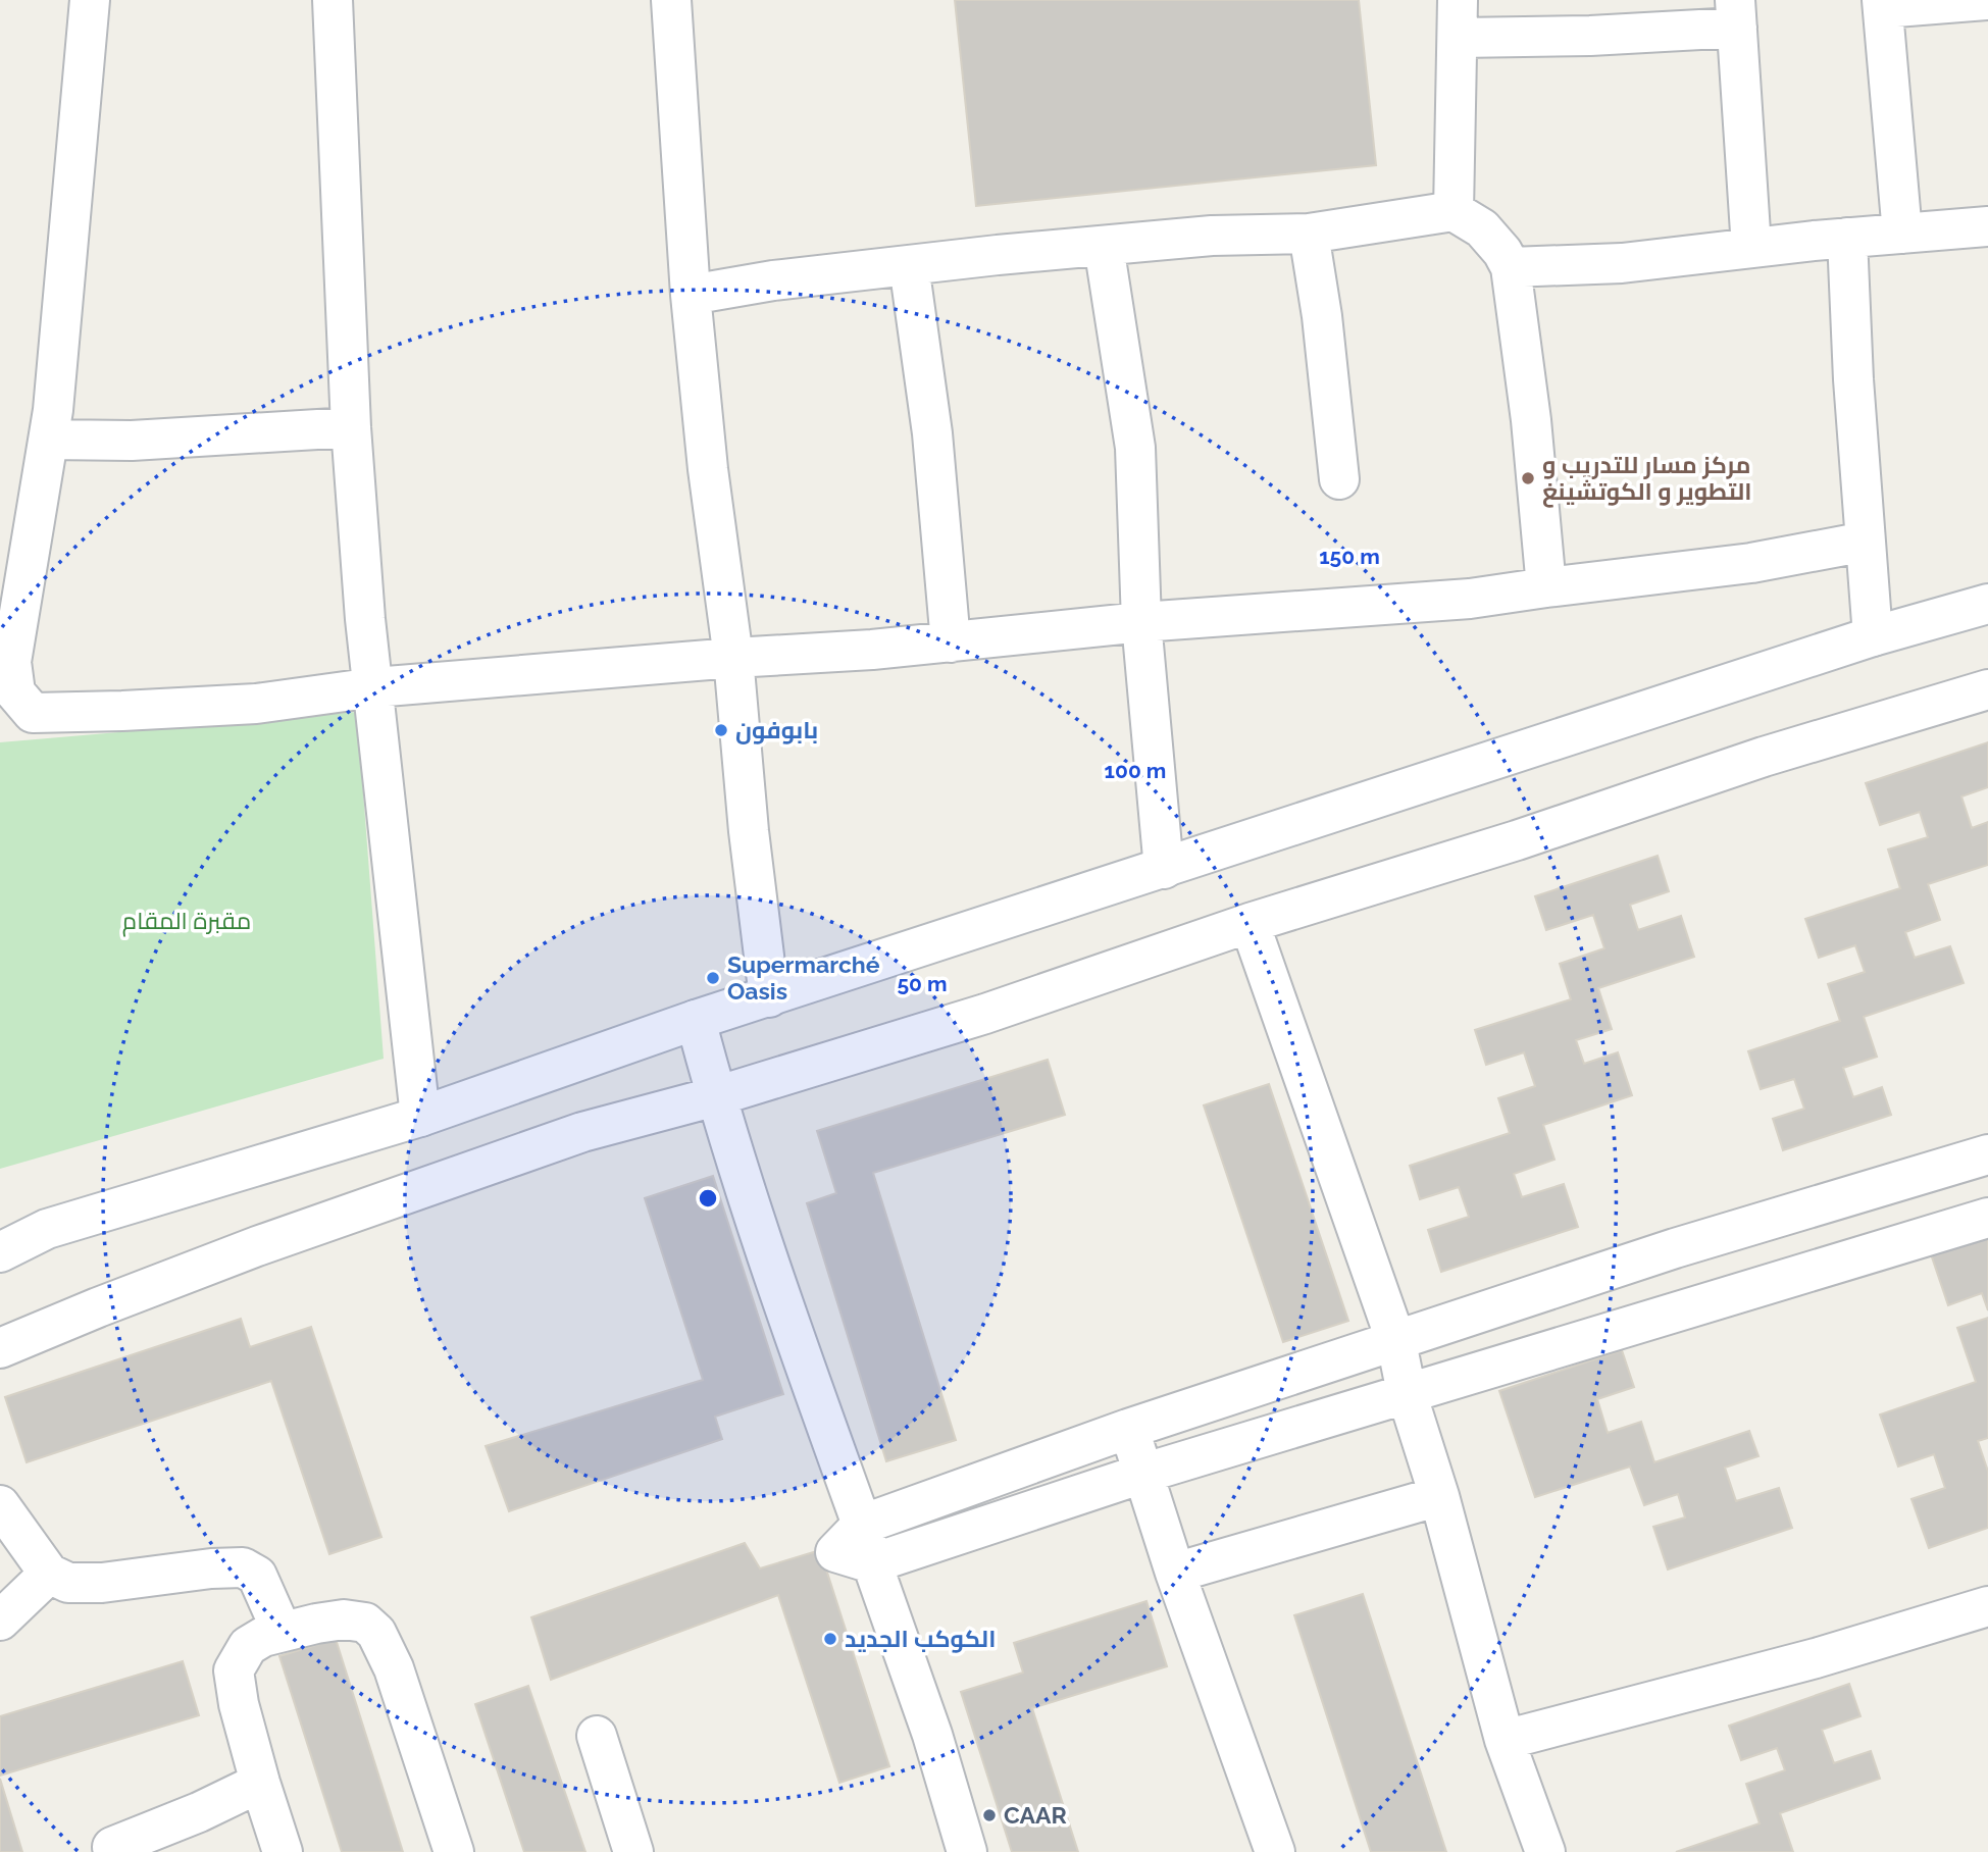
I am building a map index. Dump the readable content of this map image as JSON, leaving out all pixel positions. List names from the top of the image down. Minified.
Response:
{"parks":["مقبرة المقام"],"places":["مركز مسار للتدريب و التطوير و الكوتشينغ","بابوفون","Supermarché Oasis","الكوكب الجديد","CAAR"],"rings":["150 m","100 m","50 m"]}
